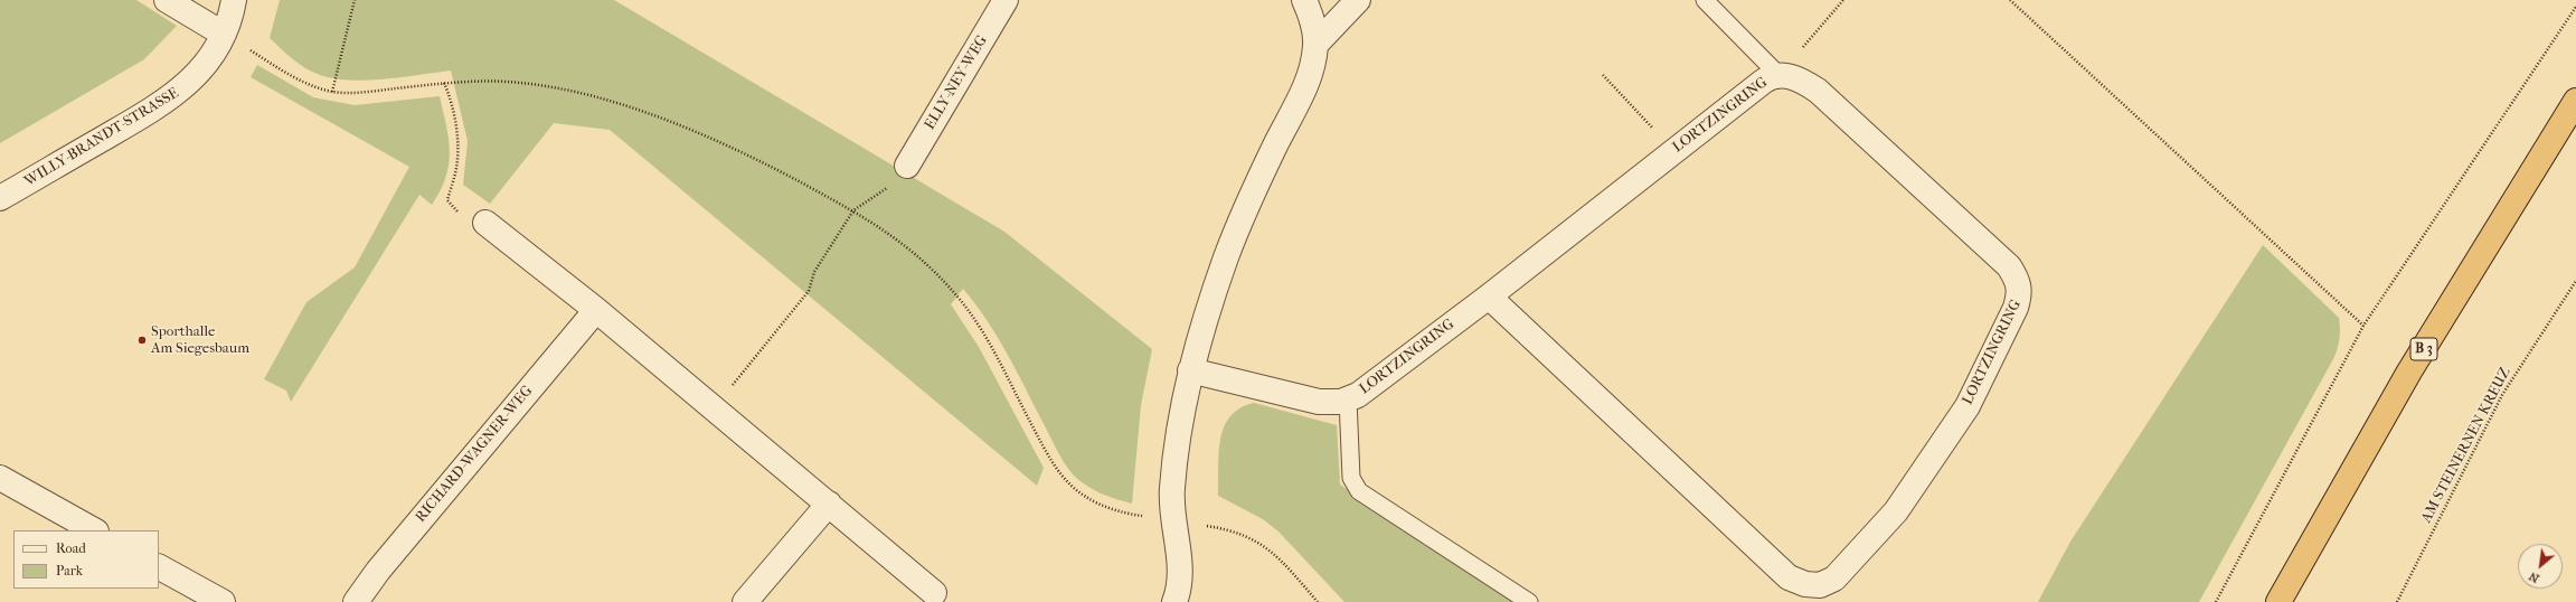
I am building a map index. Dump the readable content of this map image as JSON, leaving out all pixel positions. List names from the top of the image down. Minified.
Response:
{"streets":{"highway":["B 3"],"street":["ELLY-NEY-WEG","LORTZINGRING","WILLY-BRANDT-STRASSE","RICHARD-WAGNER-WEG"],"path":["AM STEINERNEN KREUZ"]},"places":["Sporthalle Am Siegesbaum"],"legend":["Road","Park"],"north":"bottom left"}
